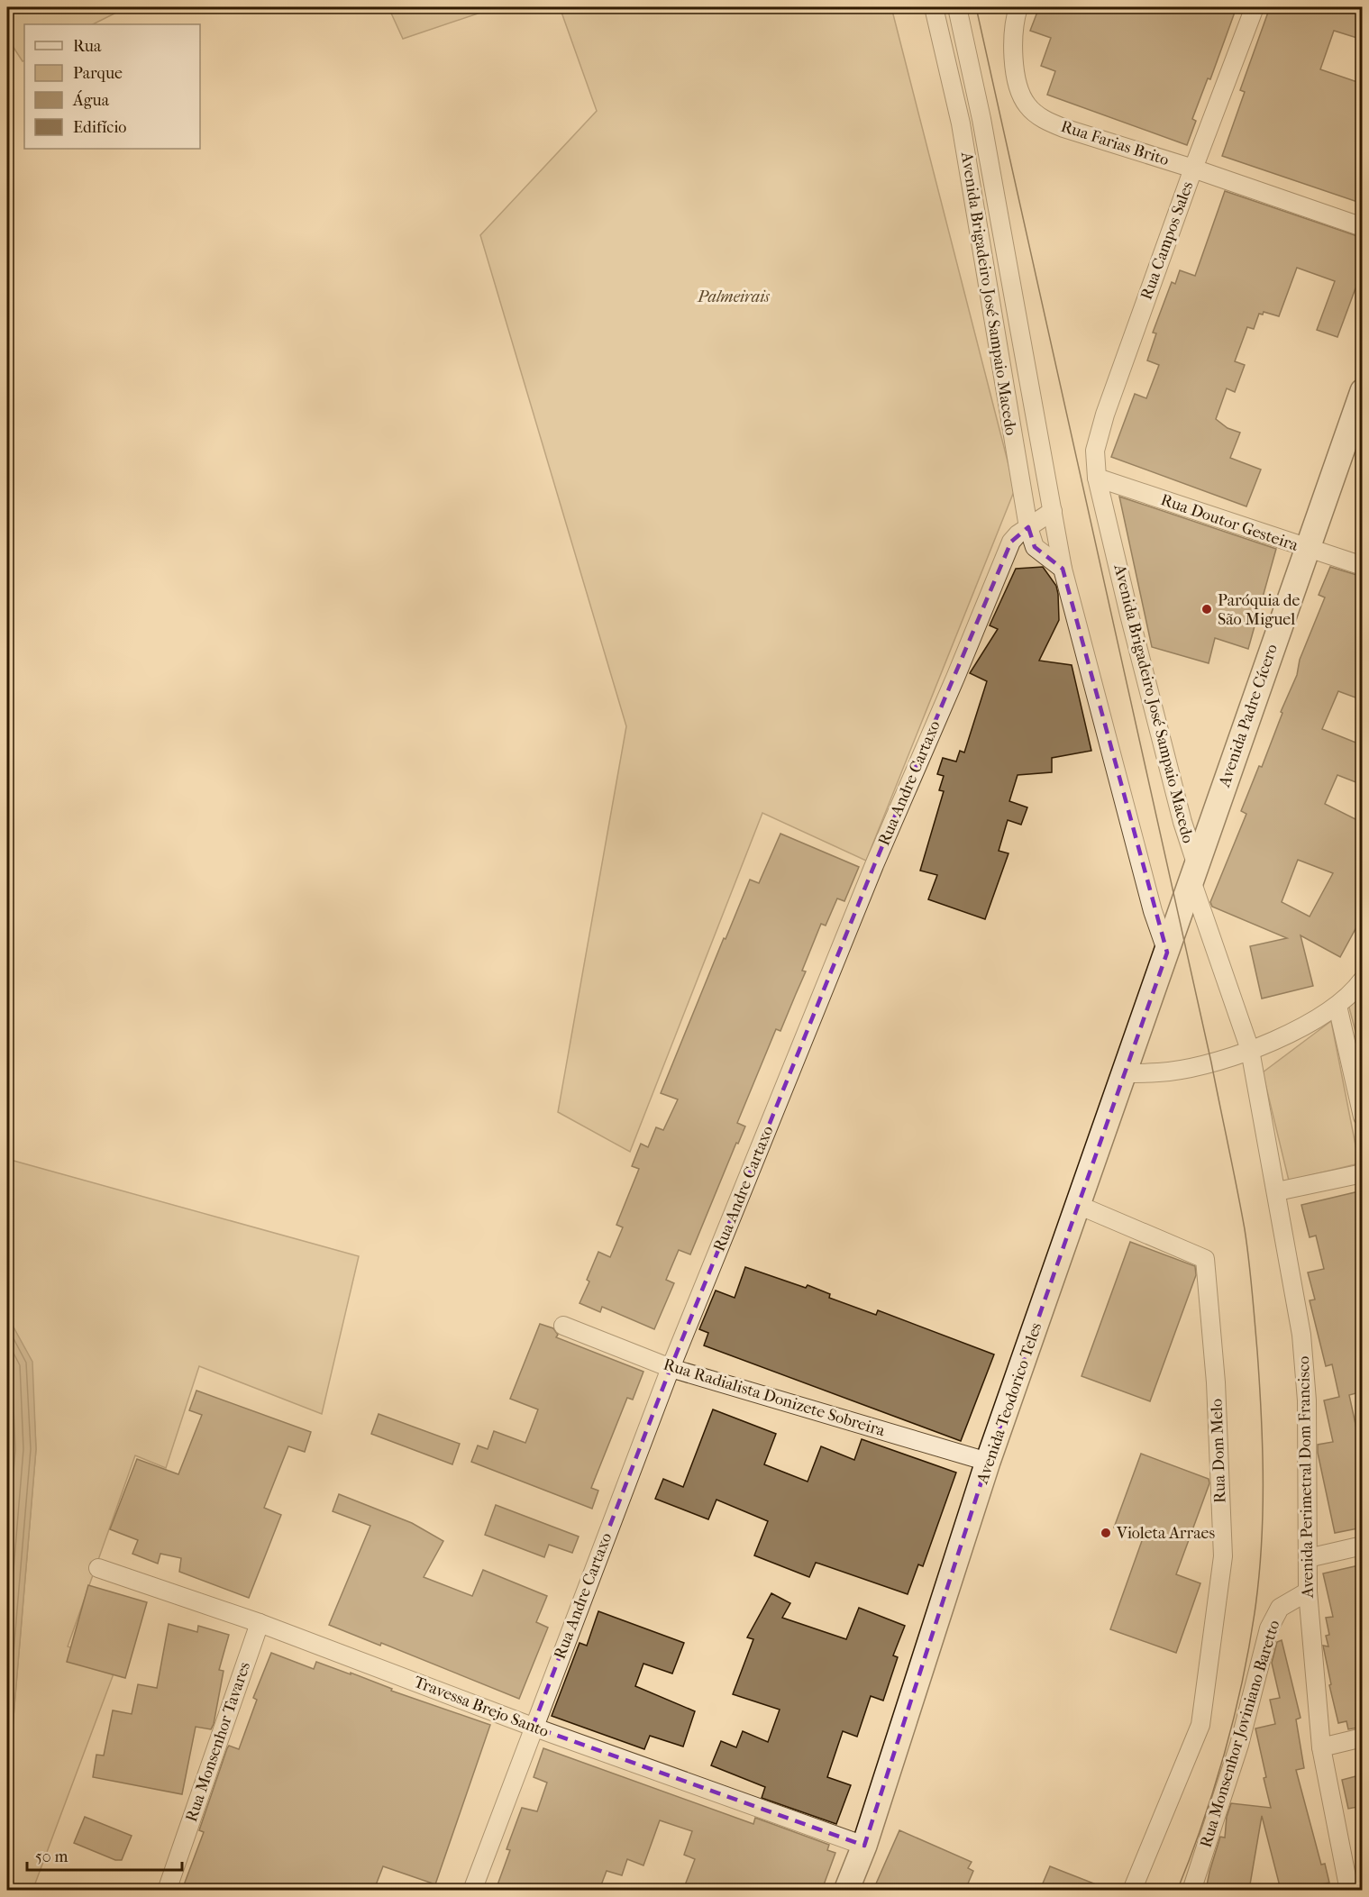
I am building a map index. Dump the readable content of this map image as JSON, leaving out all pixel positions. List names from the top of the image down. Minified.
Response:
{"streets":{"main road":["Avenida Padre Cícero","Avenida Teodorico Teles"],"street":["Rua Farias Brito","Rua Campos Sales","Avenida Brigadeiro José Sampaio Macedo","Rua Doutor Gesteira","Rua Andre Cartaxo","Rua Radialista Donizete Sobreira","Rua Dom Melo","Avenida Perimetral Dom Francisco","Travessa Brejo Santo","Rua Monsenhor Joviniano Baretto","Rua Monsenhor Tavares"]},"crossings":[["Rua Farias Brito","Rua Campos Sales"],["Rua Campos Sales","Avenida Brigadeiro José Sampaio Macedo"],["Rua Campos Sales","Rua Doutor Gesteira"],["Avenida Brigadeiro José Sampaio Macedo","Rua Doutor Gesteira"],["Avenida Brigadeiro José Sampaio Macedo","Avenida Padre Cícero"],["Avenida Brigadeiro José Sampaio Macedo","Rua Andre Cartaxo"],["Avenida Brigadeiro José Sampaio Macedo","Avenida Teodorico Teles"],["Avenida Brigadeiro José Sampaio Macedo","Avenida Perimetral Dom Francisco"],["Rua Doutor Gesteira","Avenida Padre Cícero"],["Avenida Padre Cícero","Avenida Teodorico Teles"],["Avenida Padre Cícero","Avenida Perimetral Dom Francisco"],["Rua Andre Cartaxo","Rua Radialista Donizete Sobreira"],["Rua Andre Cartaxo","Travessa Brejo Santo"],["Rua Radialista Donizete Sobreira","Avenida Teodorico Teles"],["Avenida Teodorico Teles","Rua Dom Melo"],["Avenida Teodorico Teles","Travessa Brejo Santo"],["Avenida Perimetral Dom Francisco","Rua Monsenhor Joviniano Baretto"],["Travessa Brejo Santo","Rua Monsenhor Tavares"]],"parks":["Palmeirais"],"places":["Paróquia de São Miguel","Violeta Arraes"],"legend":["Rua","Parque","Água","Edifício"],"scale_bar":"50 m"}
